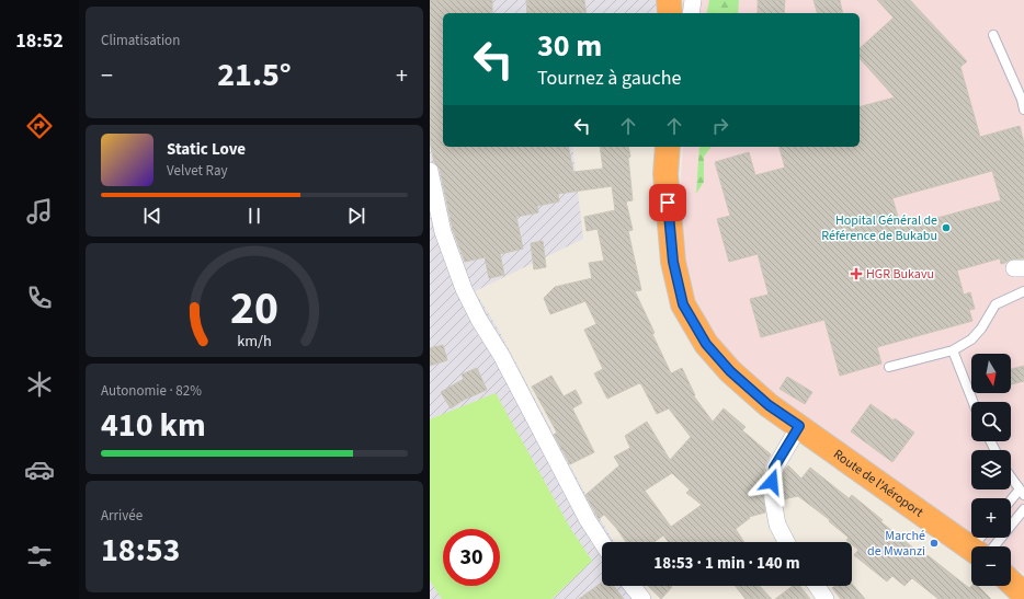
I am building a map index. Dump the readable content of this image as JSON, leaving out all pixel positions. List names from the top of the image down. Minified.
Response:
{"streets":{"highway":["Route de l'Aéroport"]},"places":{"other":["Hopital Général de Référence de Bukabu","Marché de Mwanzi"],"health":["HGR Bukavu"]},"north":"bottom","page":{"tabs":"18:52","tile":["Climatisation",["Autonomie · 82%","410 km"],["Arrivée","18:53"]],"turn":["30 m","Tournez à gauche"],"heat":["−","21.5°","+"],"song":["Static Love","Velvet Ray"],"map_buttons":["+","−"],"limit":"30","trip":"18:53 · 1 min · 140 m","gauge":["20","km/h"]}}
